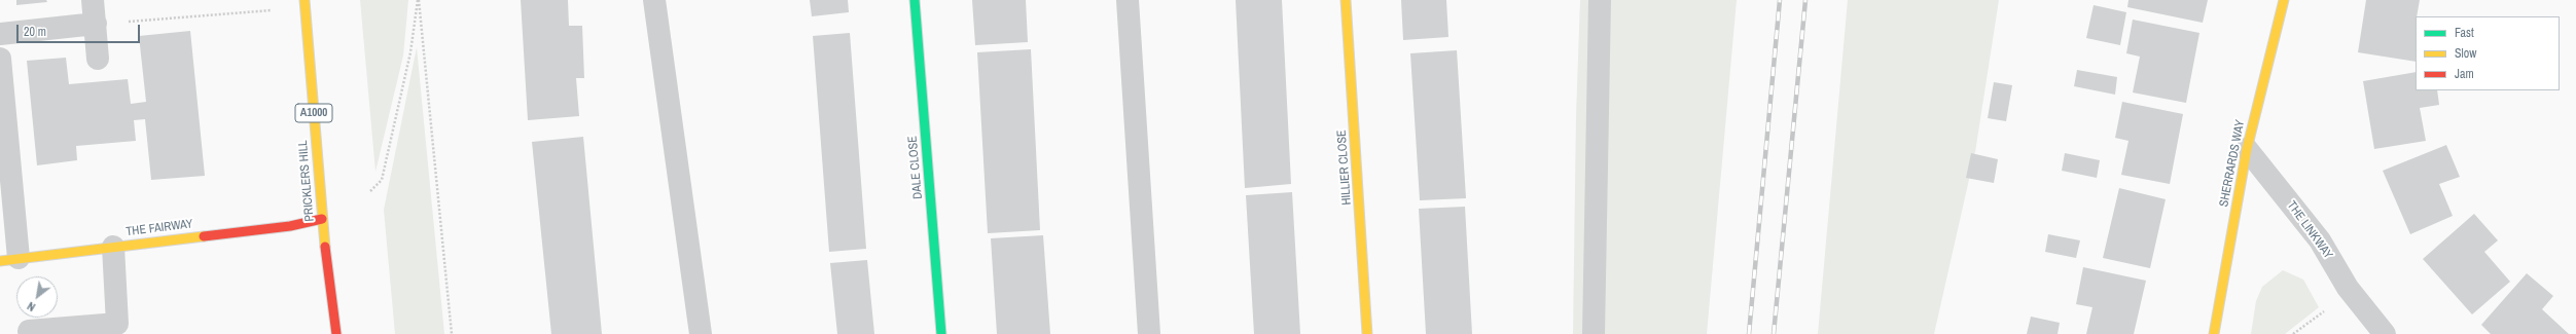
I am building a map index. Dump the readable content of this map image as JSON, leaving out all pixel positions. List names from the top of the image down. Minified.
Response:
{"streets":{"street":["A1000","SHERRARDS WAY","DALE CLOSE","HILLIER CLOSE","PRICKLERS HILL","THE FAIRWAY","THE LINKWAY"]},"crossings":[["SHERRARDS WAY","THE LINKWAY"],["PRICKLERS HILL","THE FAIRWAY"]],"legend":["Fast","Slow","Jam"],"scale_bar":"20 m","north":"bottom left"}
